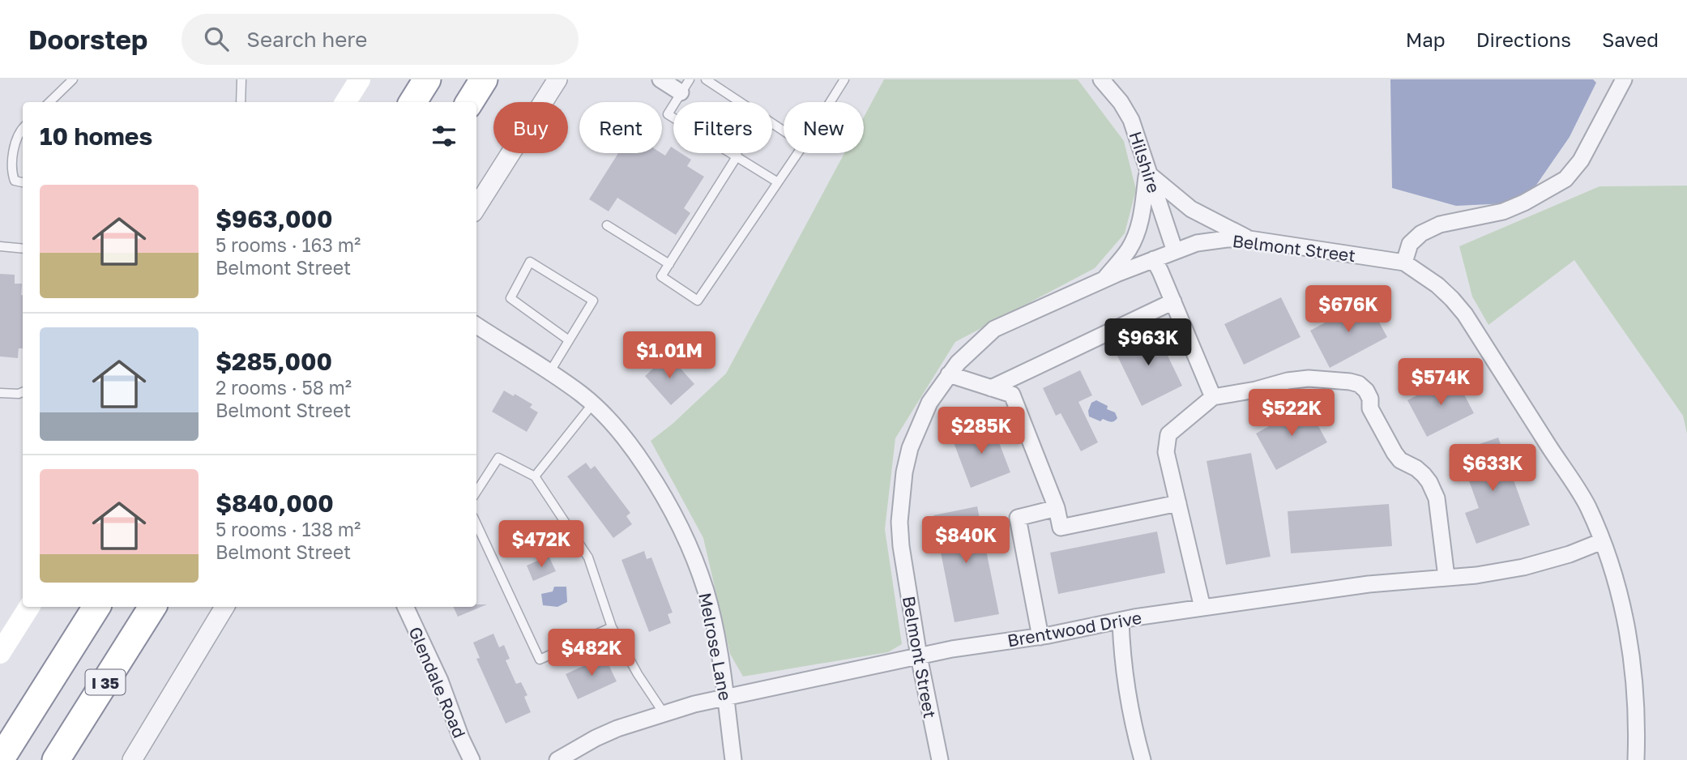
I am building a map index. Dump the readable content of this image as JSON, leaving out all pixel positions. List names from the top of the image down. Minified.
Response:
{"streets":{"highway":["I 35"],"street":["Hilshire","Belmont Street","Brentwood Drive","Melrose Lane","Glendale Road"]},"crossings":[["Hilshire","Belmont Street"],["Belmont Street","Brentwood Drive"],["Brentwood Drive","Melrose Lane"]],"page":{"header":"Doorstep","search":"Search here","nav":["Map","Directions","Saved"],"chip":["Buy","Rent","Filters","New"],"heading":"10 homes","list":[{"name":"$963,000","note":"5 rooms · 163 m² · Belmont Street"},{"name":"$285,000","note":"2 rooms · 58 m² · Belmont Street"},{"name":"$840,000","note":"5 rooms · 138 m² · Belmont Street"}],"price":["$676K","$963K","$1.01M","$574K","$522K","$285K","$633K","$840K","$472K","$482K"]}}
